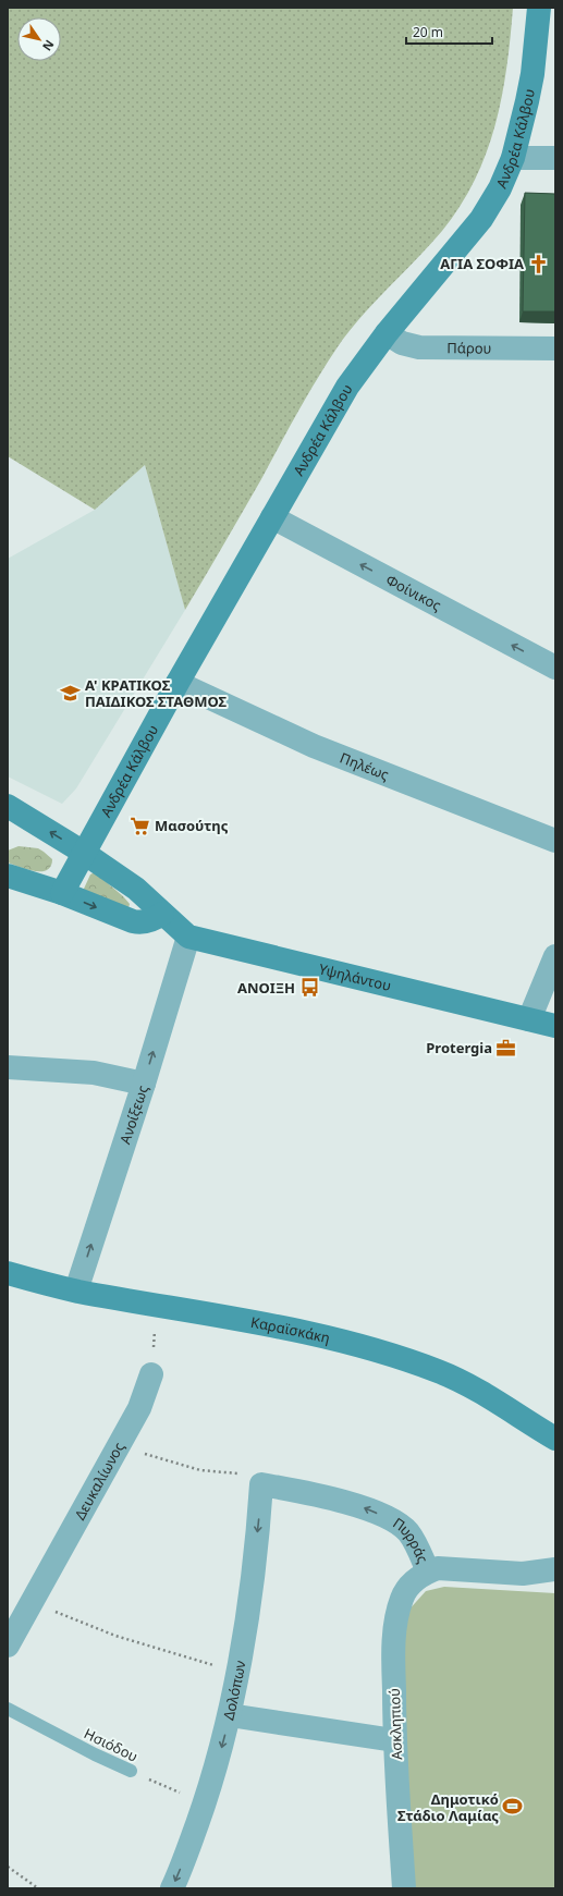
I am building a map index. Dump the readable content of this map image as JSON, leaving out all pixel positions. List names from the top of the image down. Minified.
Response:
{"streets":{"street":["Ανδρέα Κάλβου","Πάρου","Φοίνικος","Πηλέως","Υψηλάντου","Ανοίξεως","Καραϊσκάκη","Δευκαλίωνος","Πυρράς","Δολόπων","Ασκληπιού"],"lane":["Ησιόδου"]},"crossings":[["Ανδρέα Κάλβου","Πάρου"],["Ανδρέα Κάλβου","Φοίνικος"],["Ανδρέα Κάλβου","Πηλέως"],["Ανδρέα Κάλβου","Υψηλάντου"],["Υψηλάντου","Ανοίξεως"],["Ανοίξεως","Καραϊσκάκη"],["Πυρράς","Δολόπων"],["Πυρράς","Ασκληπιού"],["Δολόπων","Ησιόδου"]],"one_way":["Φοίνικος","Ανοίξεως","Πυρράς","Δολόπων"],"places":{"church":["ΑΓΙΑ ΣΟΦΙΑ"],"school or university":["Α' ΚΡΑΤΙΚΟΣ ΠΑΙΔΙΚΟΣ ΣΤΑΘΜΟΣ"],"supermarket":["Μασούτης"],"bus stop":["ΑΝΟΙΞΗ"],"office":["Protergia"],"sports":["Δημοτικό Στάδιο Λαμίας"]},"scale_bar":"20 m","north":"bottom right"}
